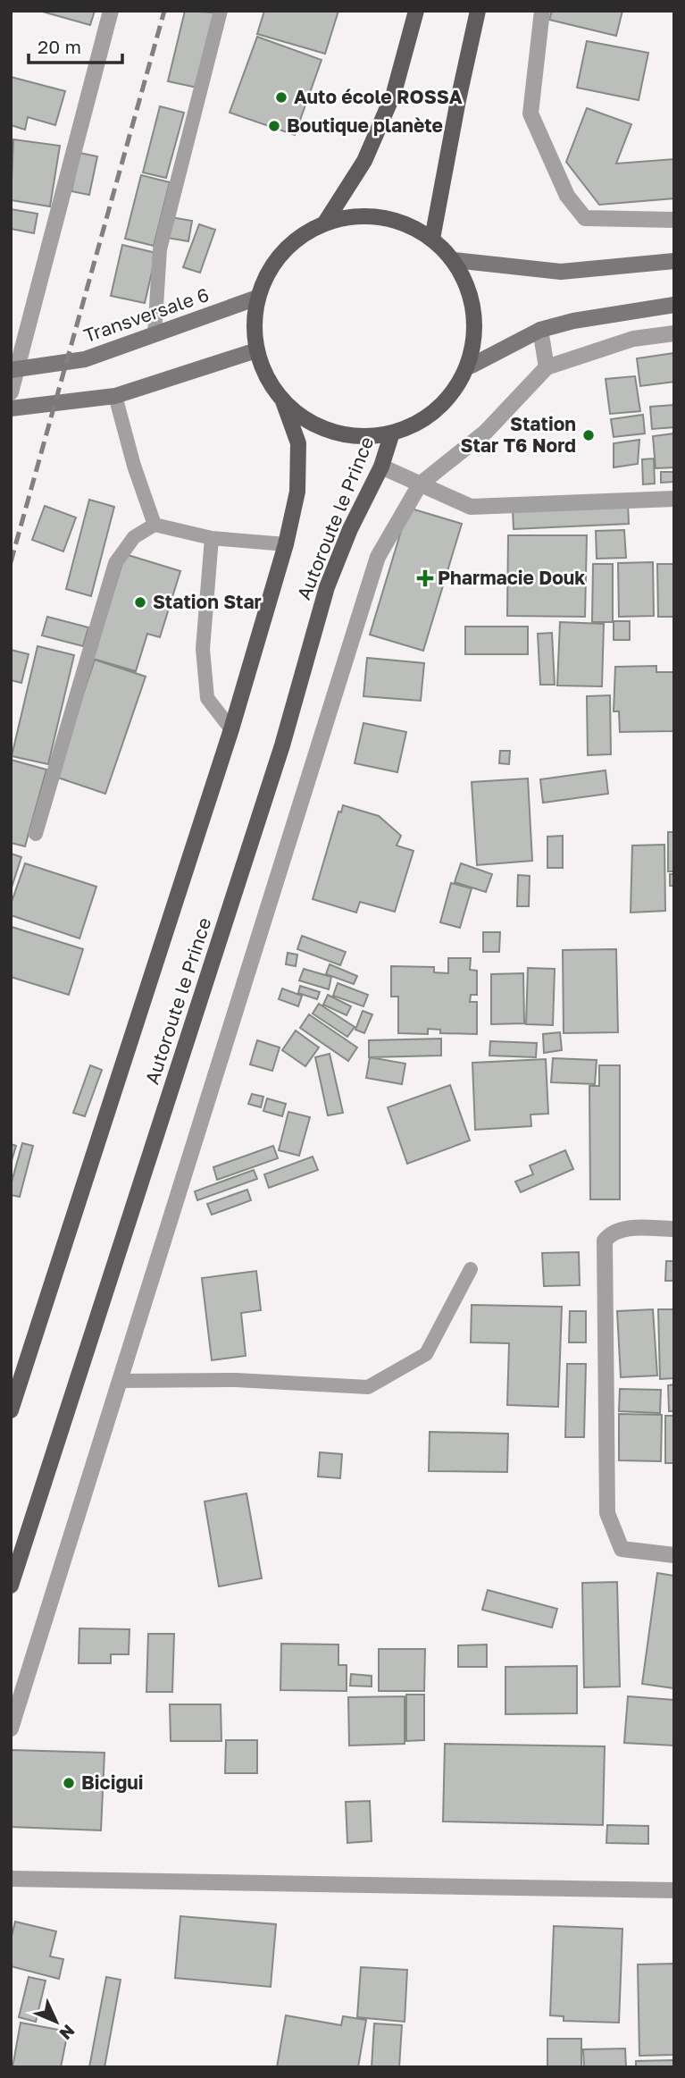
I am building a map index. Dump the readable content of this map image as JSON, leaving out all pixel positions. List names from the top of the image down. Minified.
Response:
{"streets":{"main road":["Transversale 6","Autoroute le Prince"]},"crossings":[["Transversale 6","Autoroute le Prince"]],"places":{"other":["Auto école ROSSA","Boutique planète","Station Star T6 Nord","Station Star","Bicigui"],"health":["Pharmacie Douk"]},"scale_bar":"20 m","north":"bottom right"}
